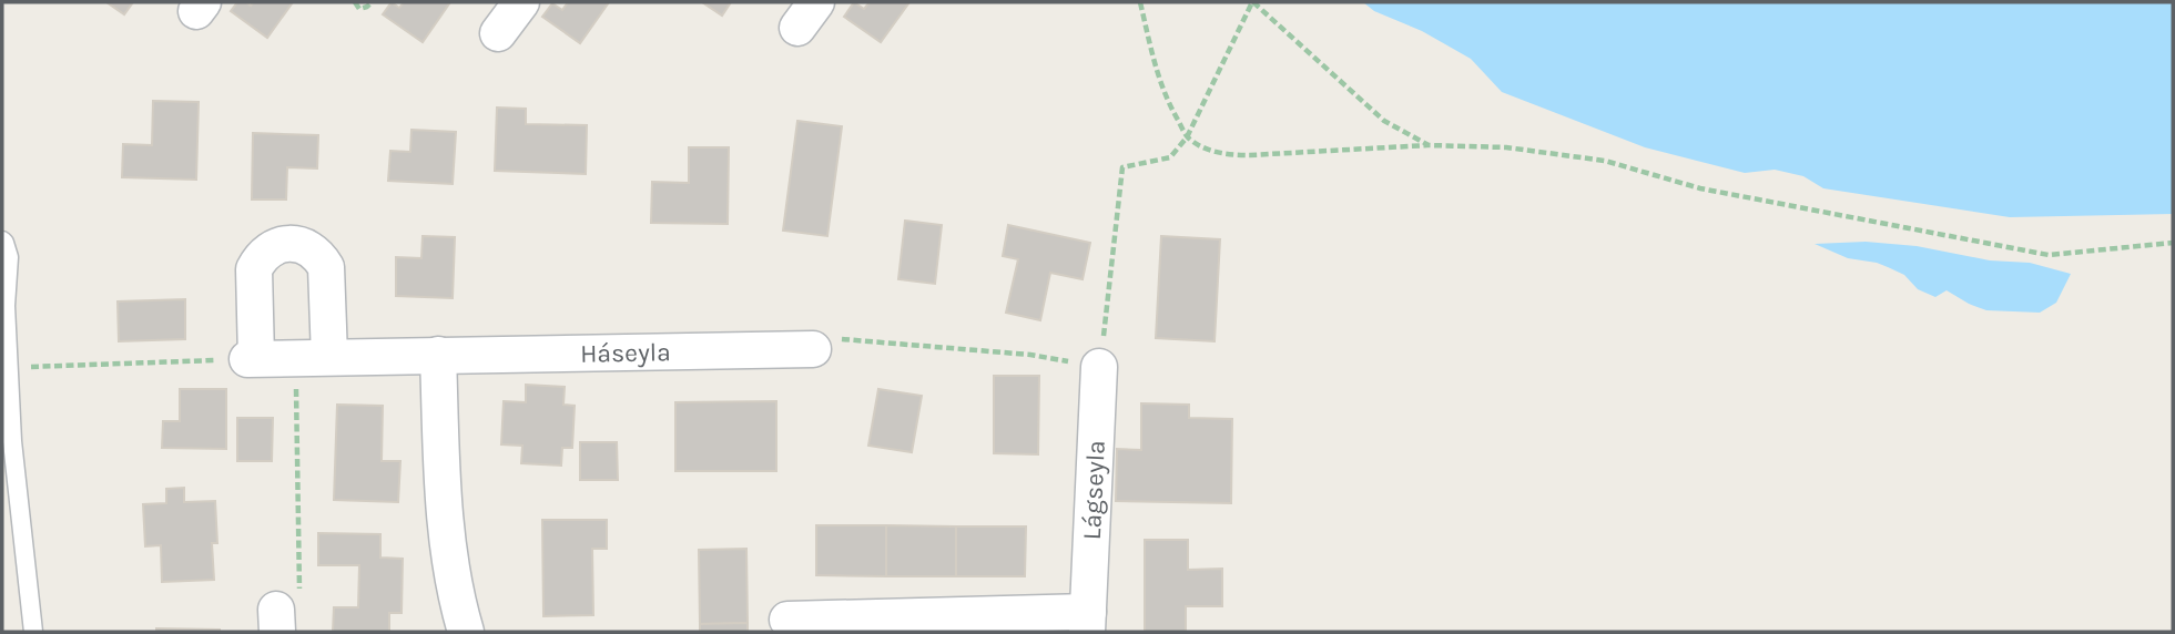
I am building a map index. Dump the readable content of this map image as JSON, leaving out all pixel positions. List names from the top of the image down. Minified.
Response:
{"streets":{"street":["Háseyla","Lágseyla"]}}
